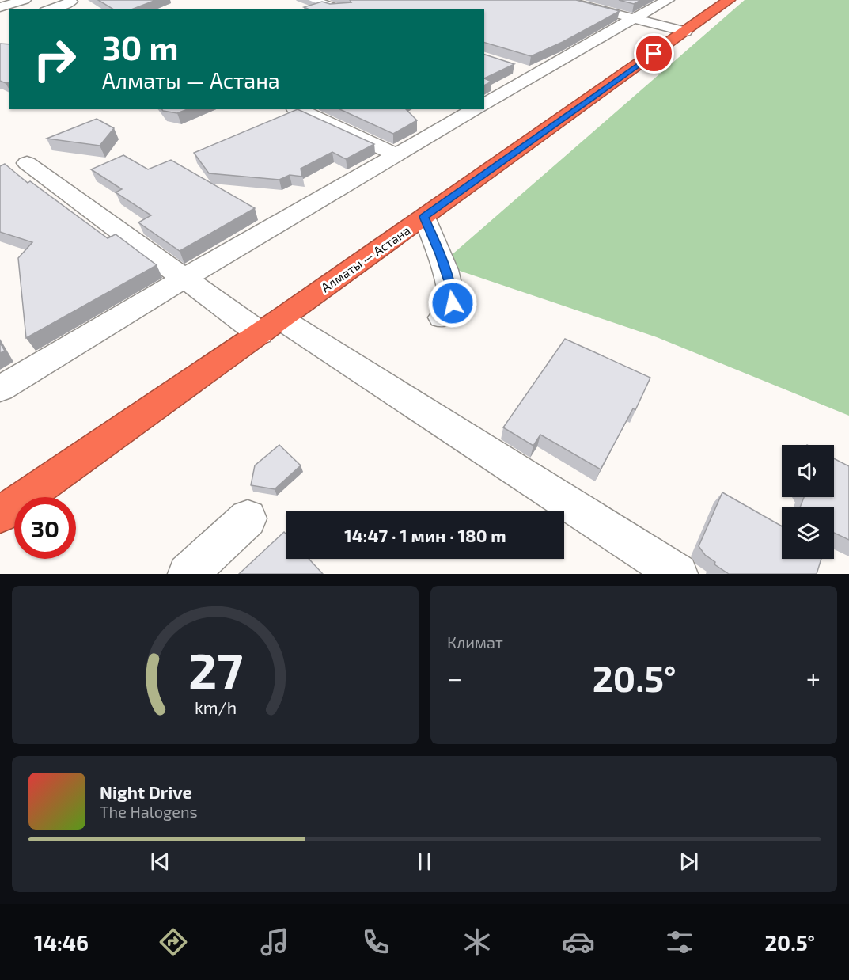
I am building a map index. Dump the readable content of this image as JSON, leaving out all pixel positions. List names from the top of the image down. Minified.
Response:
{"streets":{"highway":["Алматы — Астана"]},"page":{"turn":["30 m","Алматы — Астана"],"limit":"30","trip":"14:47 · 1 мин · 180 m","tile":"Климат","heat":["−","20.5°","+"],"song":["Night Drive","The Halogens"],"tabs":["14:46","20.5°"],"gauge":["27","km/h"]}}
